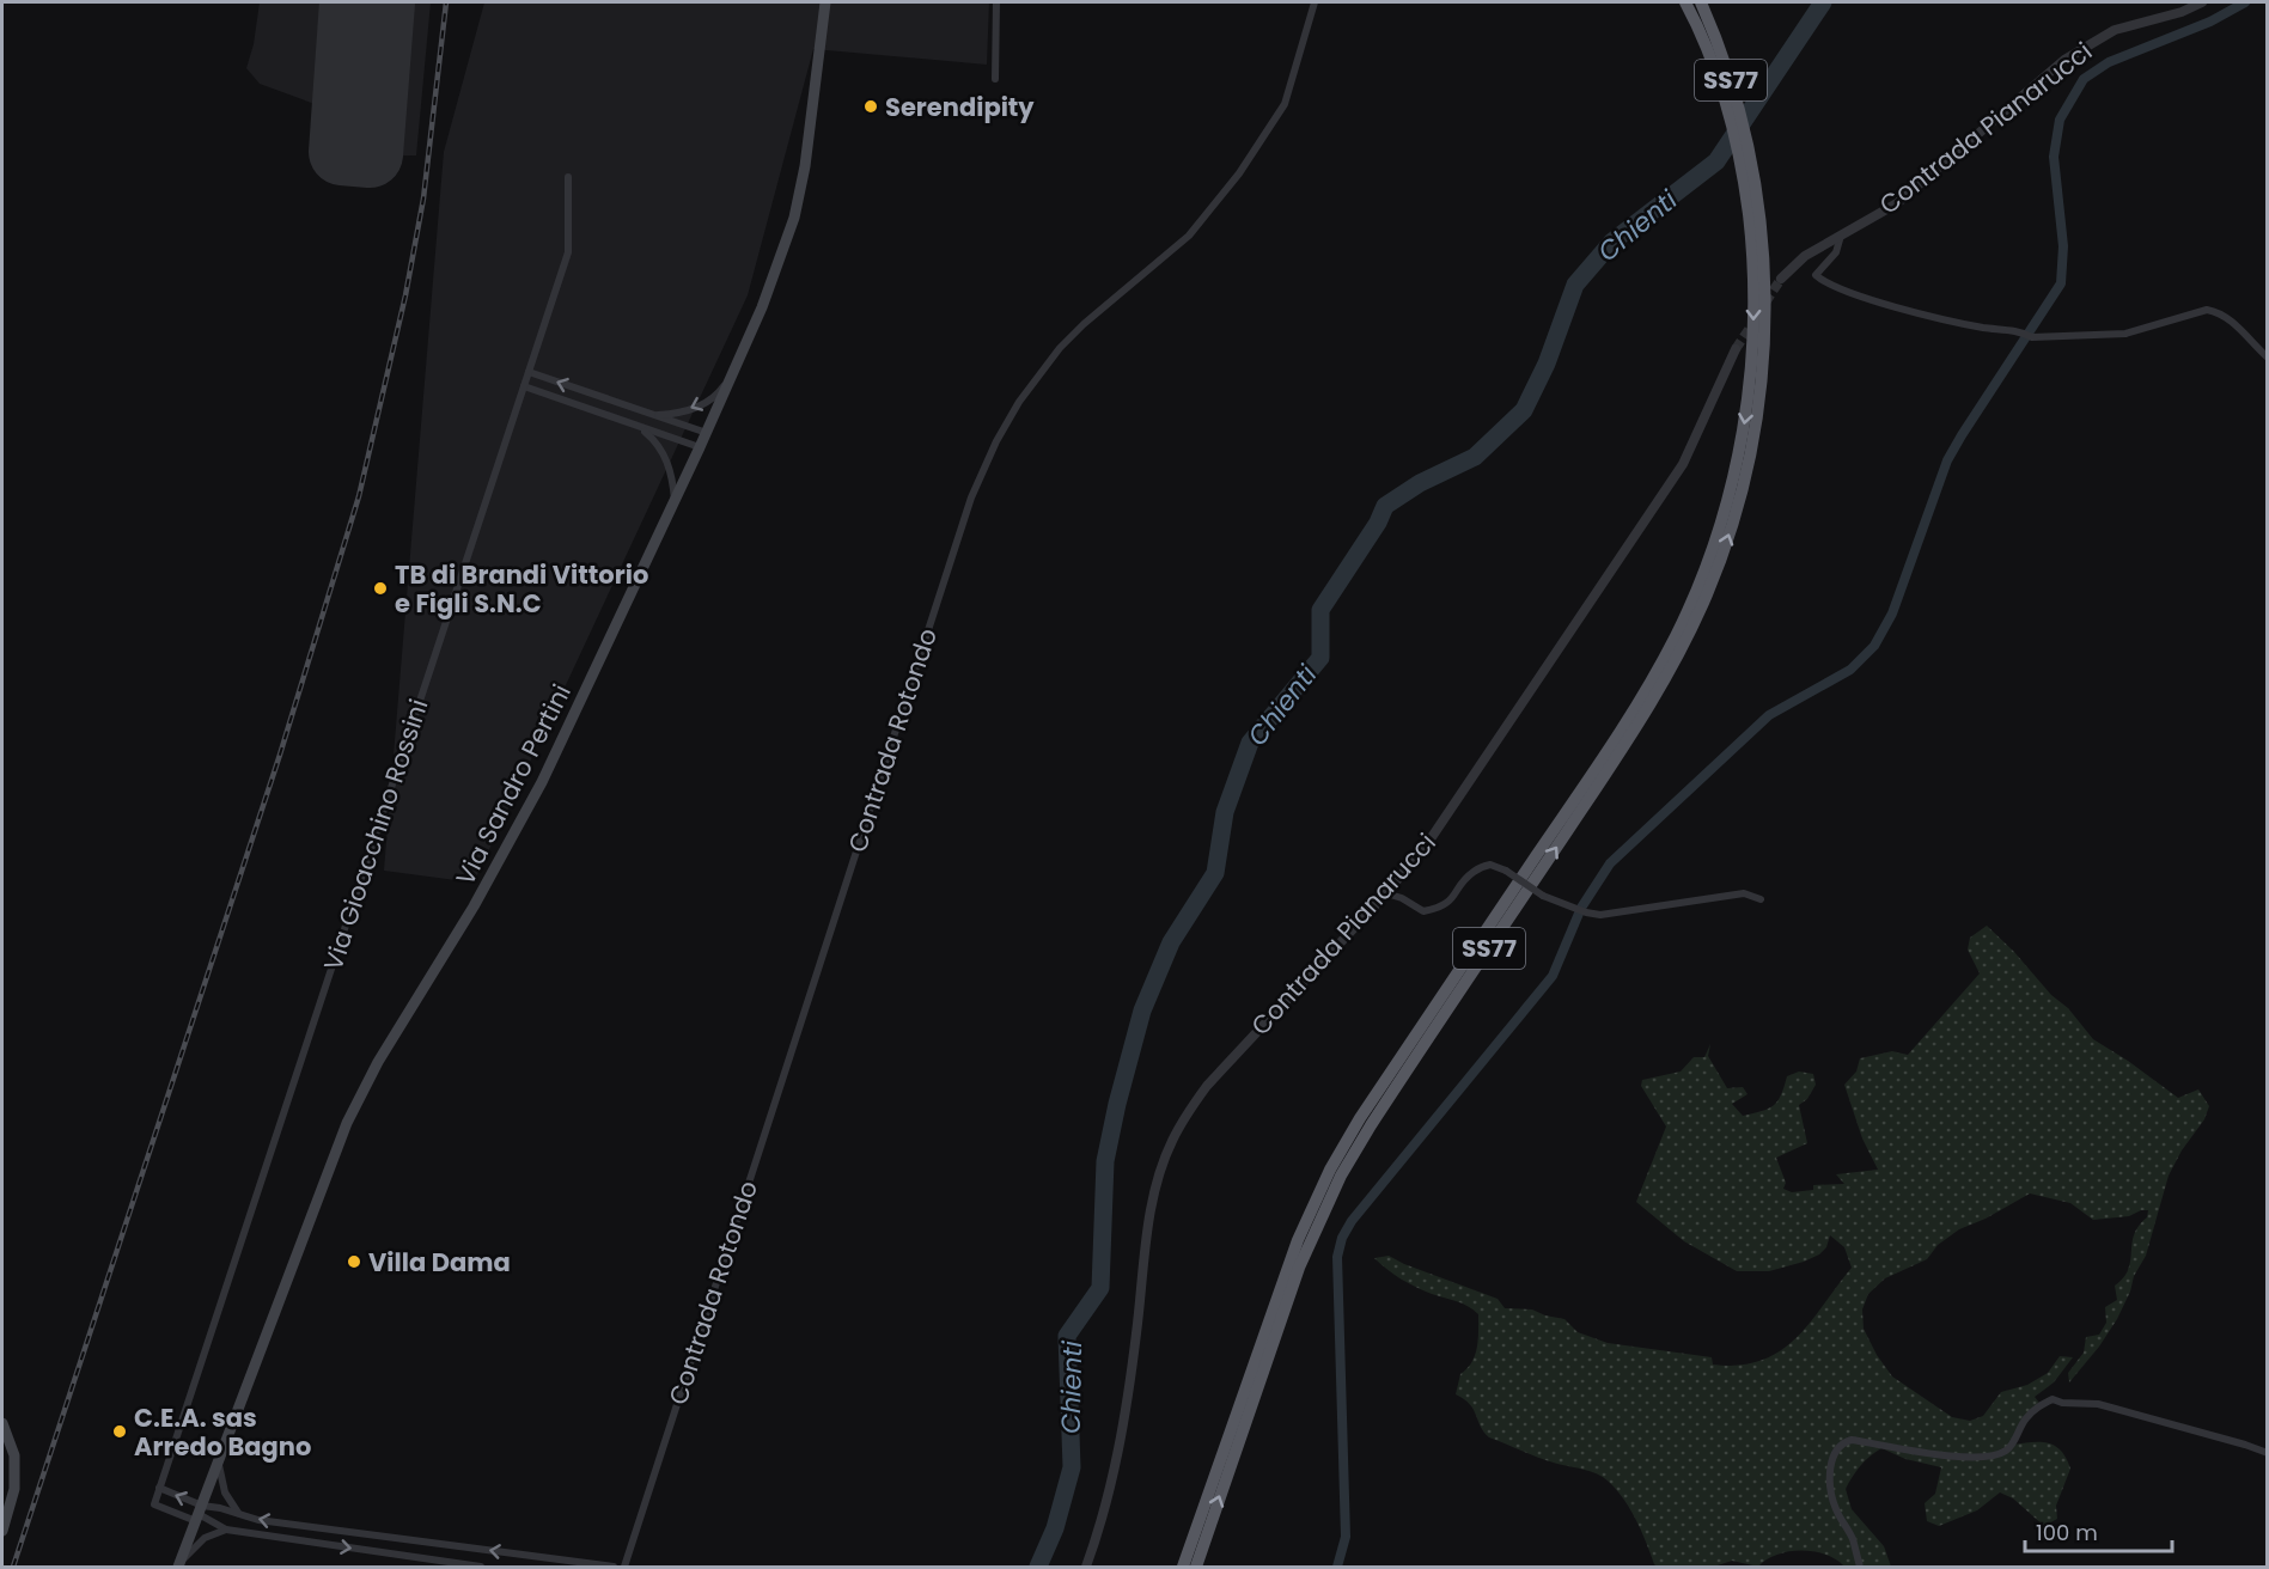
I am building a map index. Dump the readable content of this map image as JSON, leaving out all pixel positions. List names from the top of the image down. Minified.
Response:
{"streets":{"highway":["SS77"],"main road":["Via Sandro Pertini"],"street":["Contrada Pianarucci","Contrada Rotondo","Via Gioacchino Rossini"]},"crossings":[["Via Sandro Pertini","Via Gioacchino Rossini"]],"water":["Chienti"],"places":["Serendipity","TB di Brandi Vittorio e Figli S.N.C","Villa Dama","C.E.A. sas Arredo Bagno"],"scale_bar":"100 m"}
